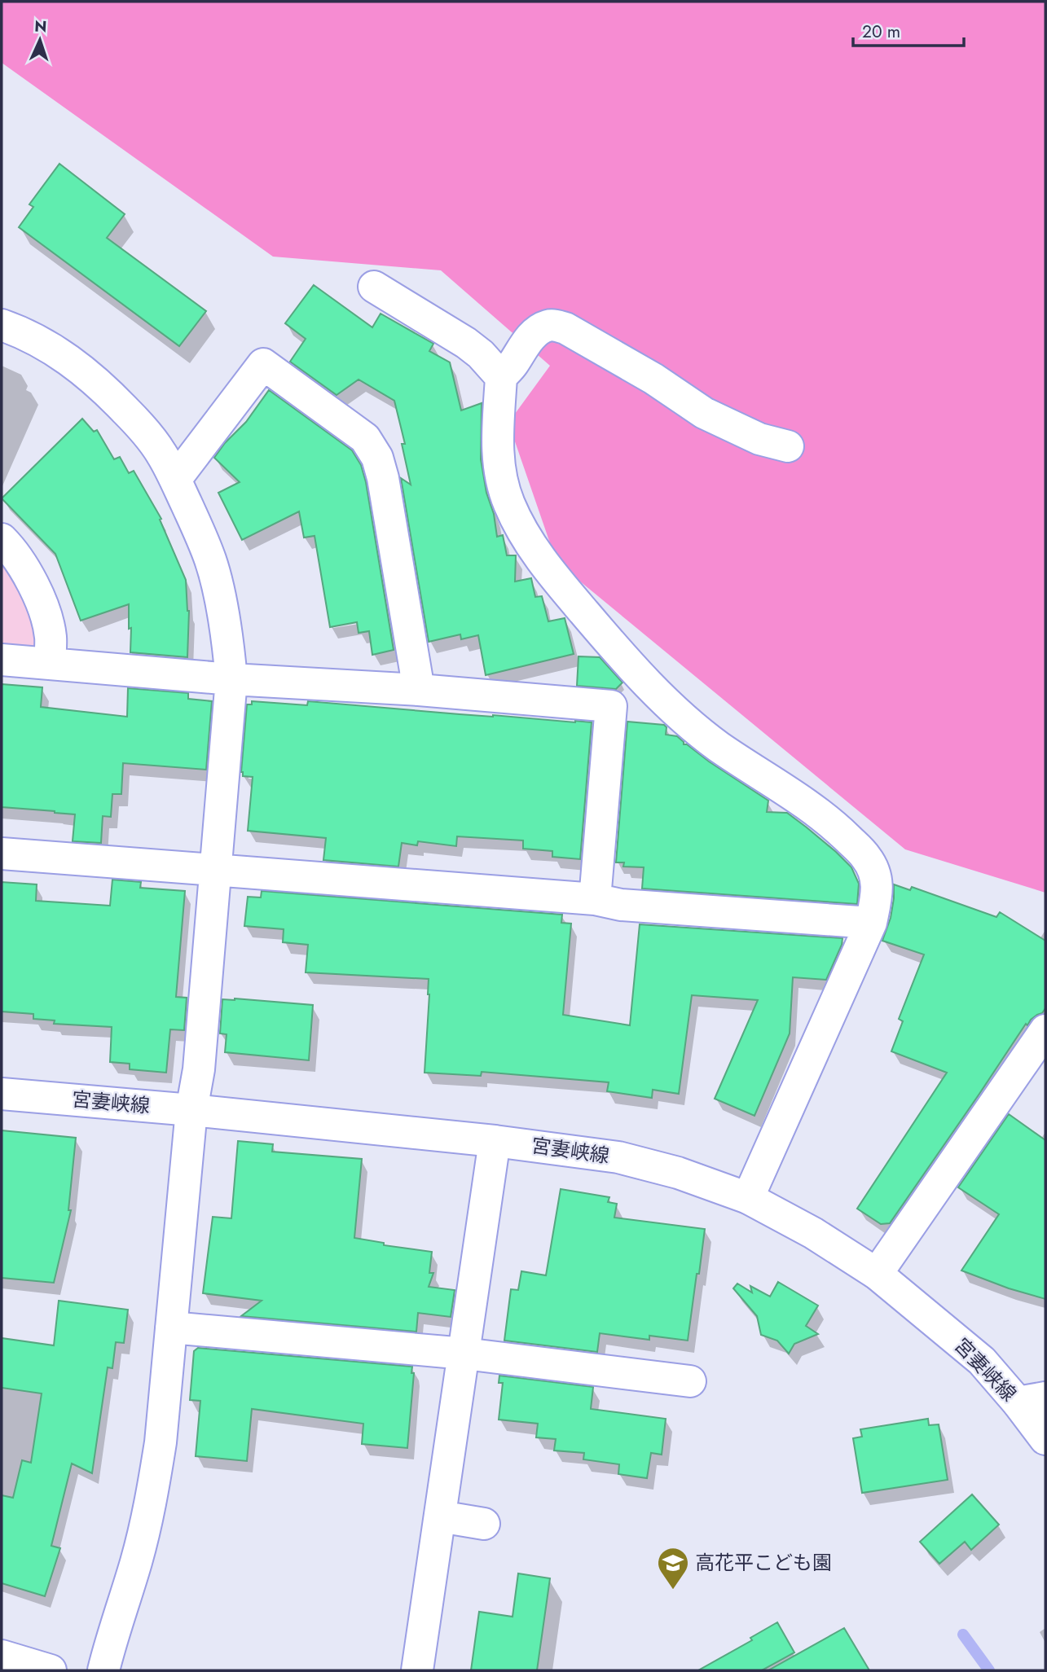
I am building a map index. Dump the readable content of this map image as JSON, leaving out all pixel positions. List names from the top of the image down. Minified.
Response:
{"streets":{"street":["宮妻峡線"]},"places":{"school or university":["高花平こども園"]},"scale_bar":"20 m","north":"top"}
